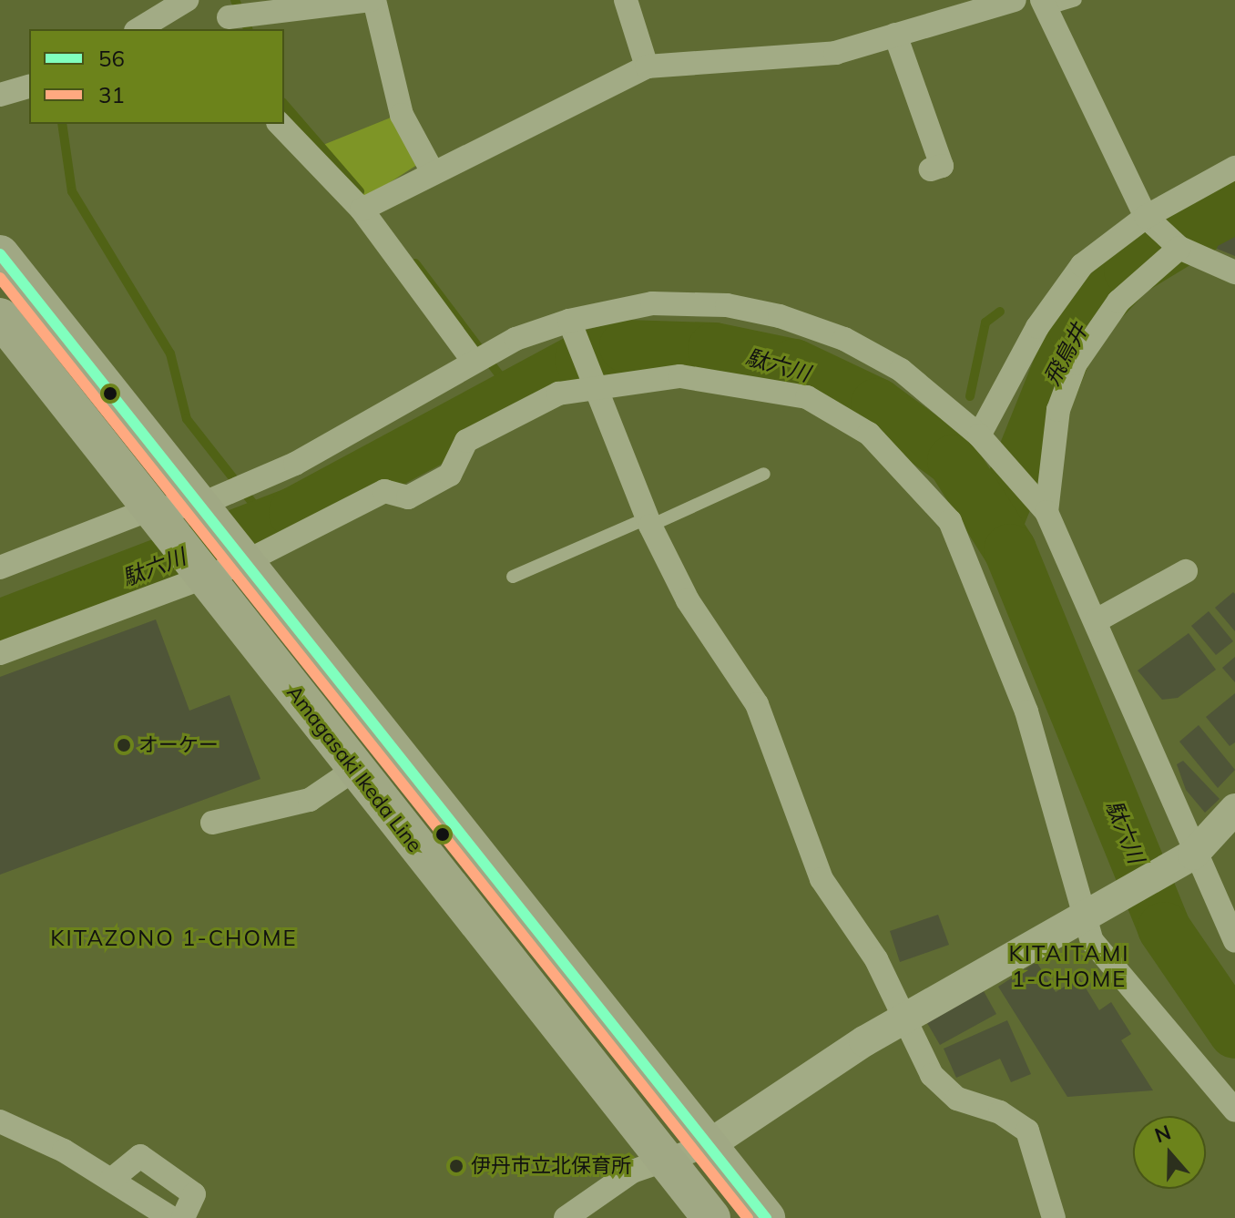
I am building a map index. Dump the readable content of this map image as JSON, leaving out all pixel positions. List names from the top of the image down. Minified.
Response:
{"streets":{"main road":["Amagasaki Ikeda Line"]},"districts":["KITAZONO 1-CHOME","KITAITAMI 1-CHOME"],"water":["飛鳥井","駄六川"],"places":["オーケー","伊丹市立北保育所"],"lines":["transit line 56","transit line 31"],"legend":["56","31"],"north":"top"}
